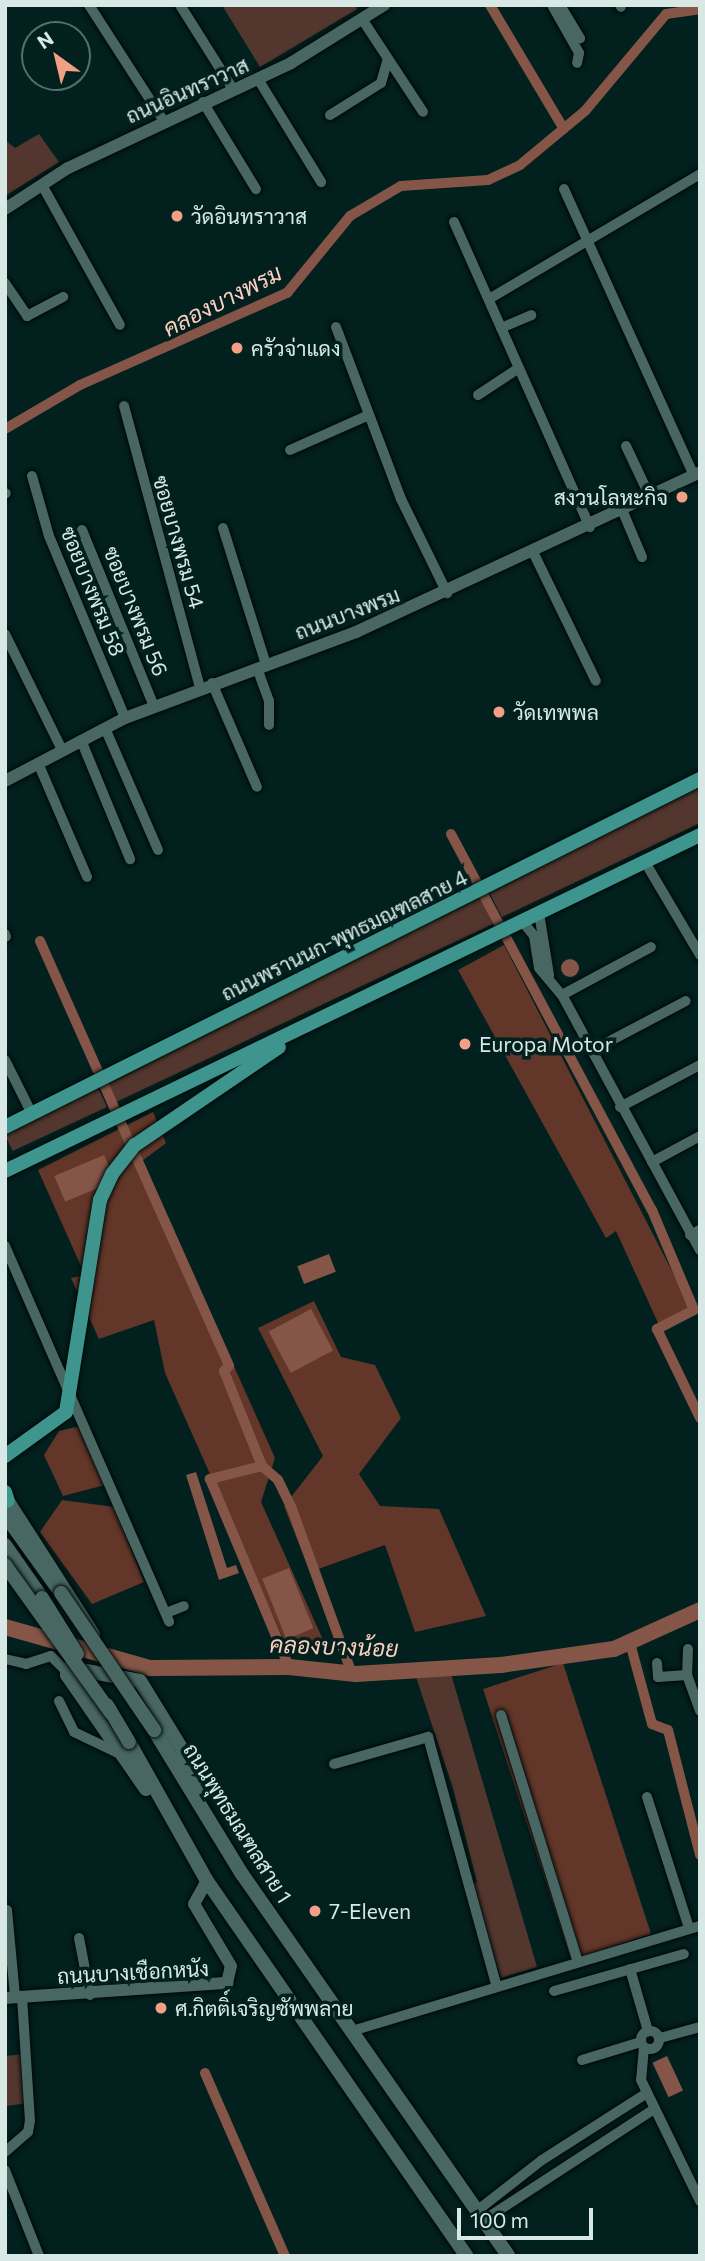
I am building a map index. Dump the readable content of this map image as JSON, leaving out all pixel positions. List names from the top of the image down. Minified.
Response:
{"streets":{"main road":["ถนนพรานนก-พุทธมณฑลสาย 4","ถนนพุทธมณฑลสาย 1"],"street":["ถนนอินทราวาส","ซอยบางพรม 54","ซอยบางพรม 58","ซอยบางพรม 56","ถนนบางพรม","ถนนบางเชือกหนัง"]},"crossings":[["ซอยบางพรม 54","ถนนบางพรม"],["ซอยบางพรม 58","ถนนบางพรม"],["ซอยบางพรม 56","ถนนบางพรม"]],"water":["คลองบางพรม","คลองบางน้อย"],"places":["วัดอินทราวาส","ครัวจ่าแดง","สงวนโลหะกิจ","วัดเทพพล","Europa Motor","7-Eleven","ศ.กิตติ์เจริญซัพพลาย"],"scale_bar":"100 m","north":"top left"}
